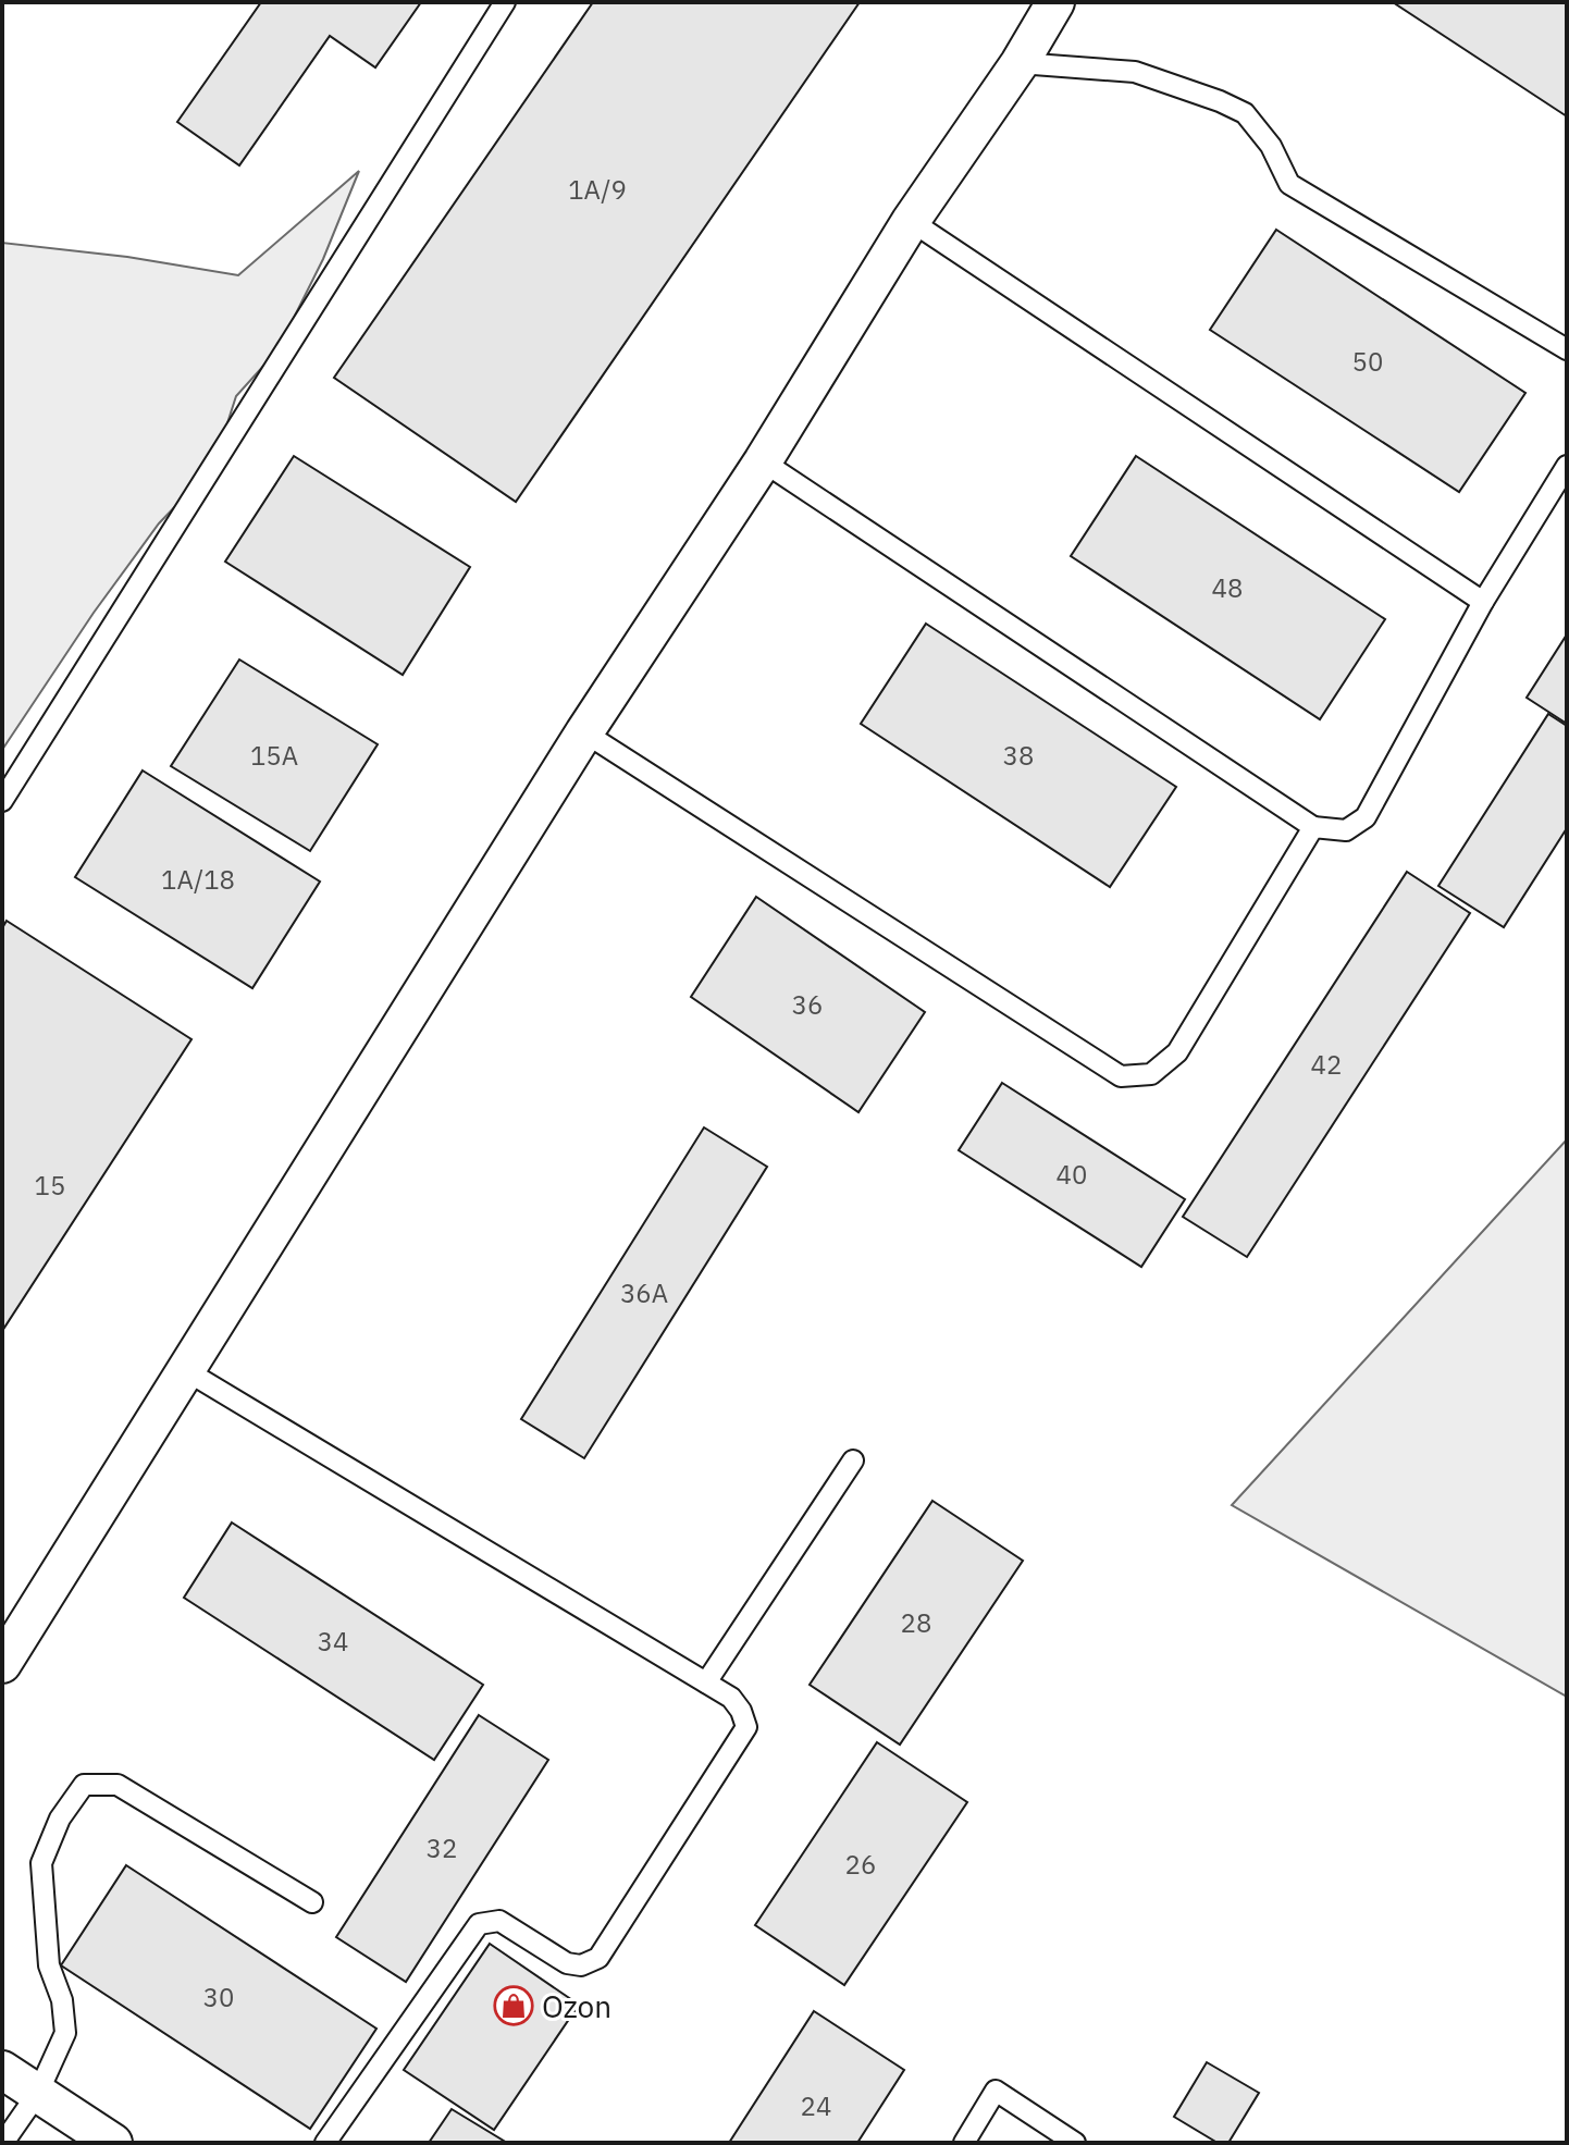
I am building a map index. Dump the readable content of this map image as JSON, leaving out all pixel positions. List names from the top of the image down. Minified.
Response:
{"places":{"shop":["Ozon"]},"house_numbers":["1А/9","50","48","15А","38","1А/18","36","42","40","15","36А","28","34","32","26","30","24"]}
